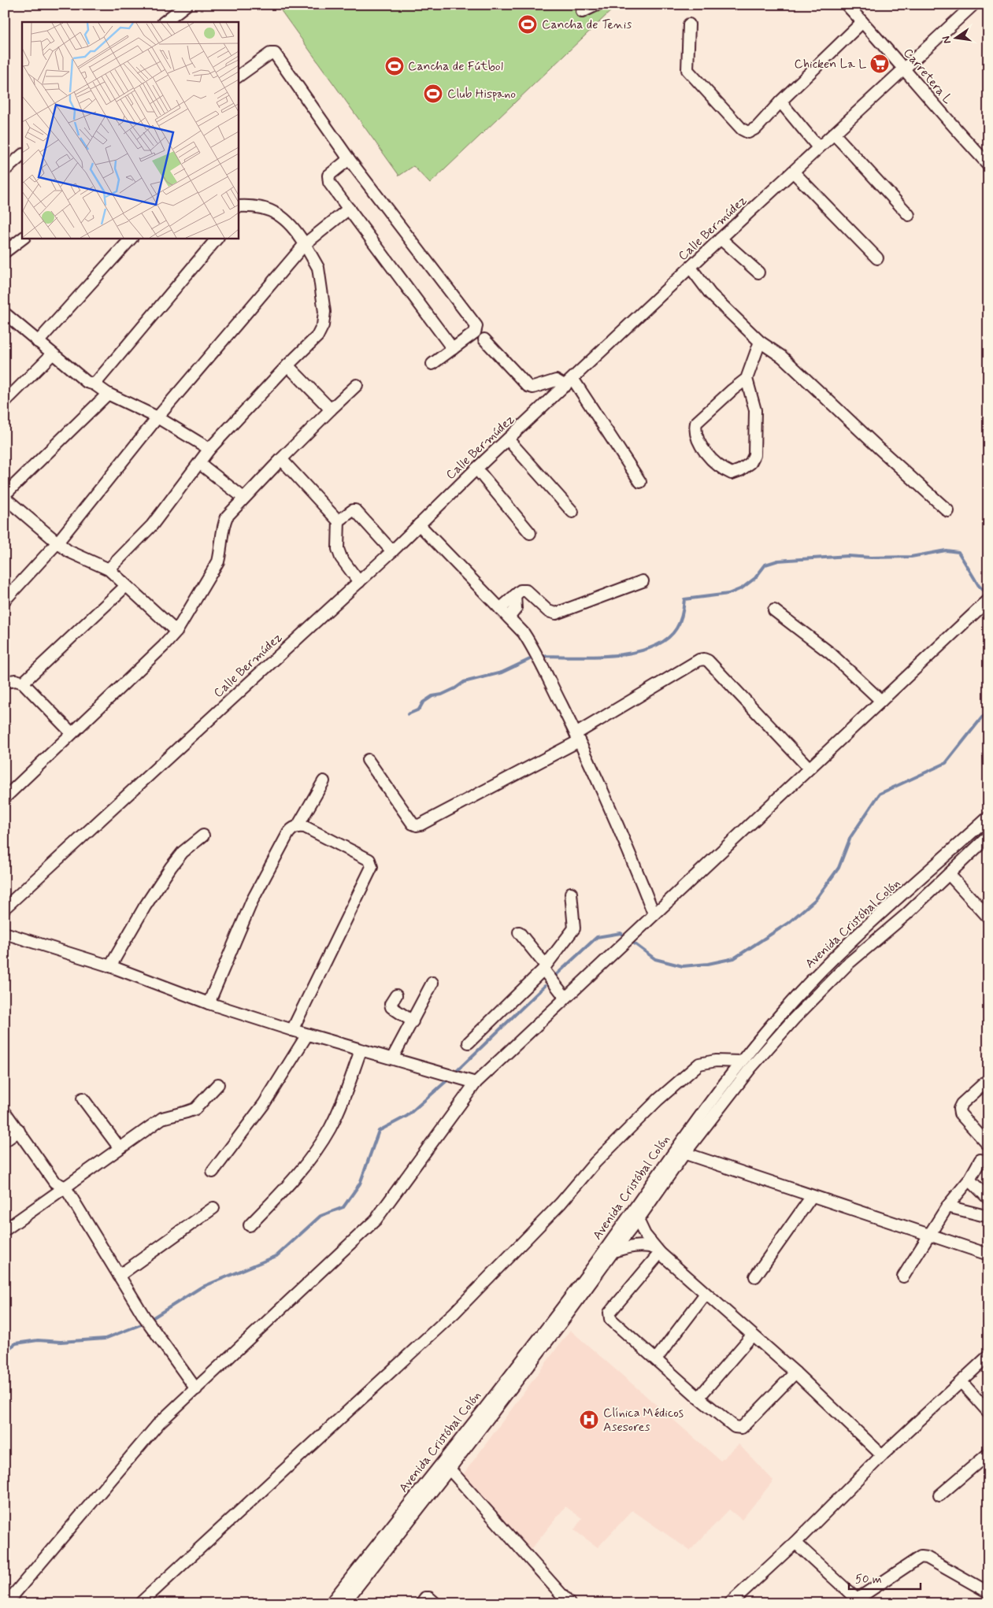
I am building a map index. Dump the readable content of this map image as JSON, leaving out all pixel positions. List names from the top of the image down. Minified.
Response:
{"streets":{"street":["Carretera L","Calle Bermúdez","Avenida Cristóbal Colón"]},"crossings":[["Carretera L","Calle Bermúdez"]],"places":{"sports":["Cancha de Tenis","Cancha de Fútbol","Club Hispano"],"supermarket":["Chicken La L"],"hospital":["Clínica Médicos Asesores"]},"scale_bar":"50 m","north":"left"}
